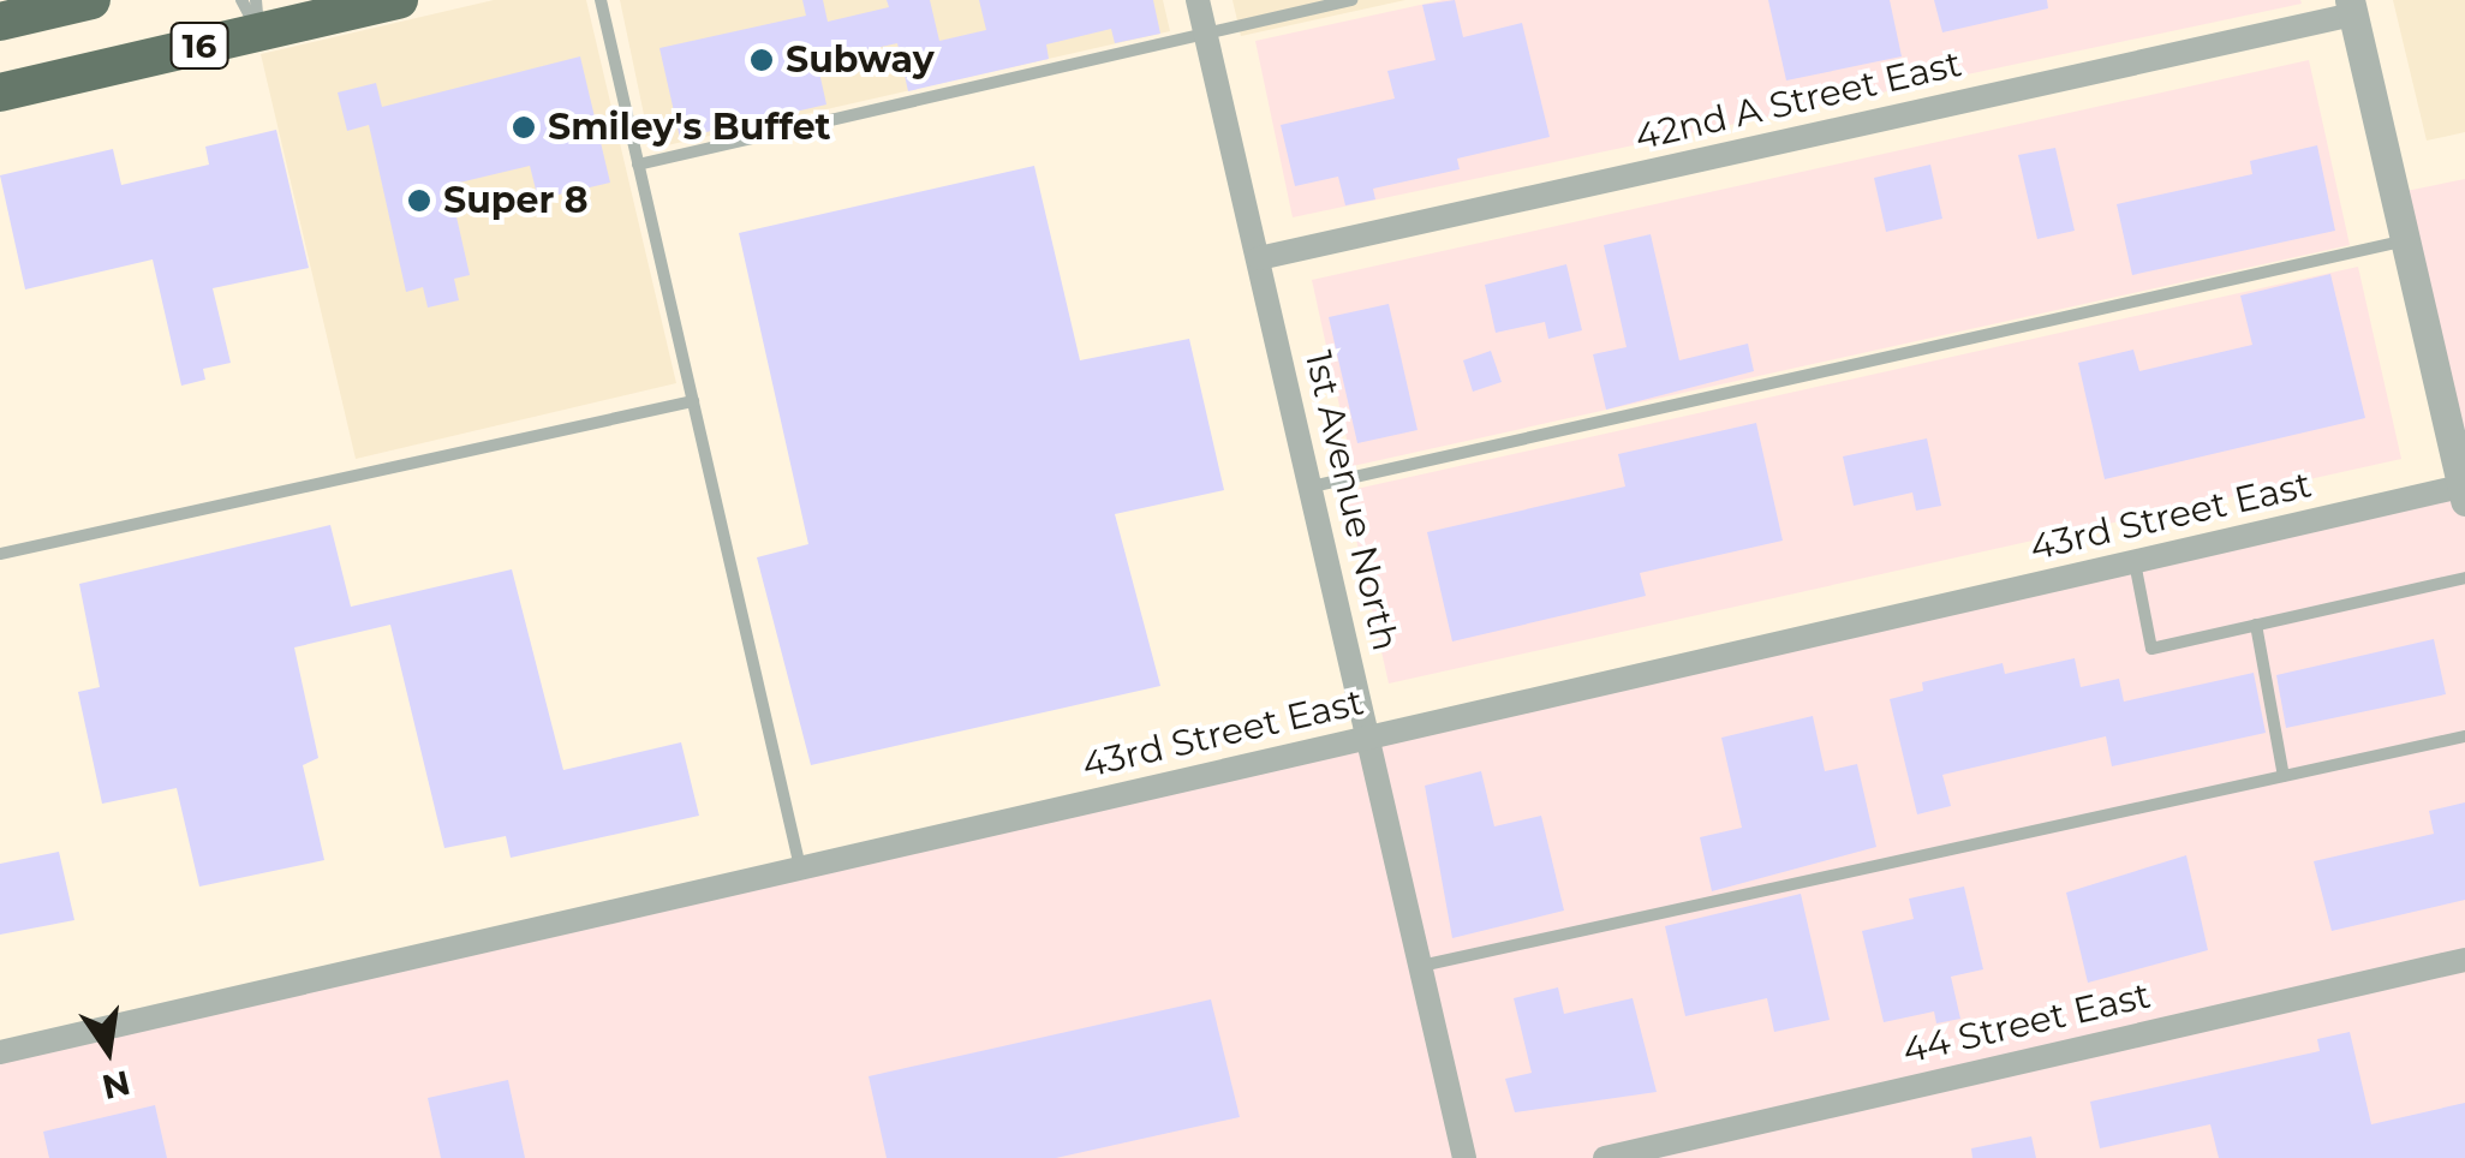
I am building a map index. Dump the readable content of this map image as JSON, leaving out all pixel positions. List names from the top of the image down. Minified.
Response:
{"streets":{"highway":["16"],"street":["42nd A Street East","1st Avenue North","43rd Street East","44 Street East"]},"crossings":[["42nd A Street East","1st Avenue North"],["1st Avenue North","43rd Street East"]],"places":["Subway","Smiley's Buffet","Super 8"],"north":"bottom"}
